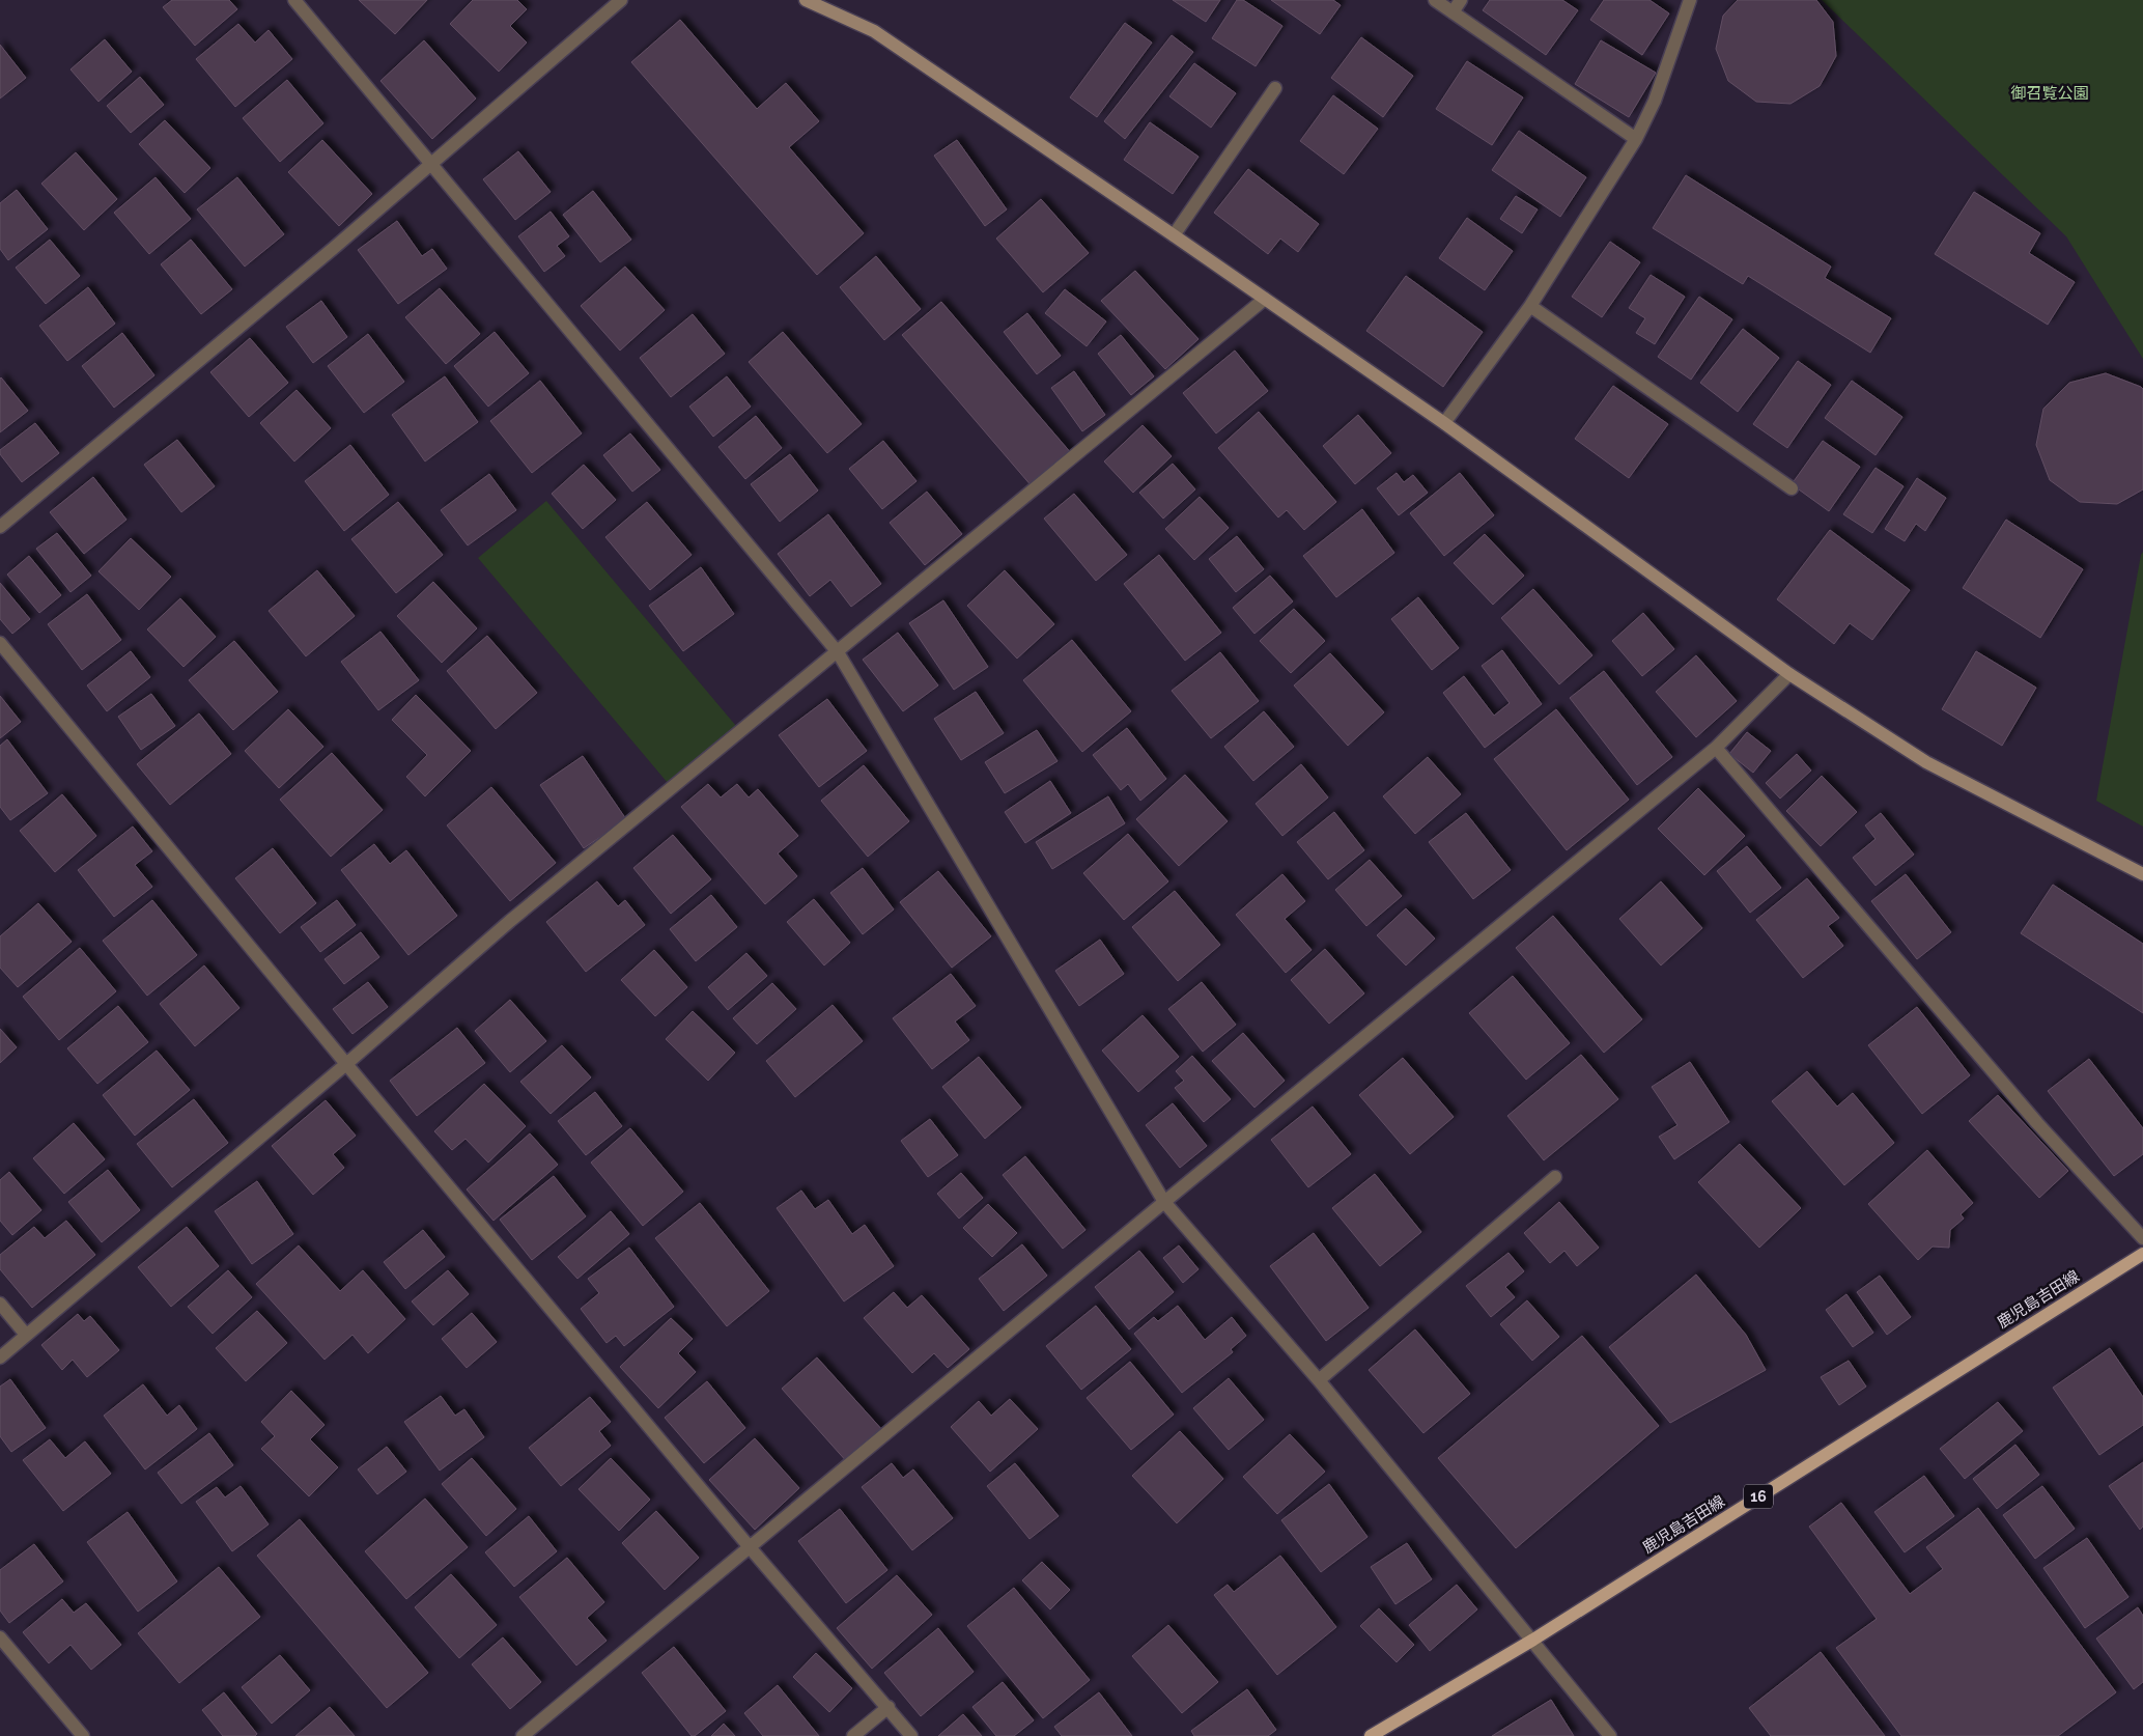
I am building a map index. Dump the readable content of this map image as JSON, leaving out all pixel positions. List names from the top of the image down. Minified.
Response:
{"streets":{"main road":["鹿児島吉田線","16"]},"parks":["御召覧公園"]}
